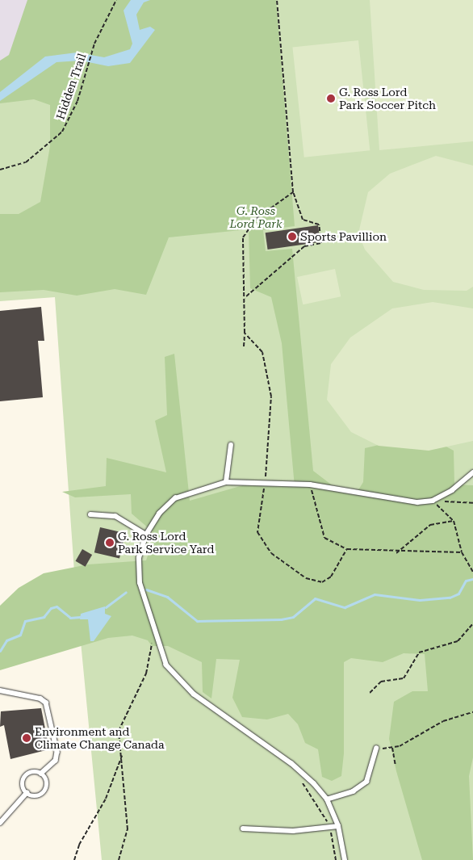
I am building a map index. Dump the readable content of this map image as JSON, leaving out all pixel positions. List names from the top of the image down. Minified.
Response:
{"streets":{"path":["Hidden Trail"]},"parks":["G. Ross Lord Park"],"places":["G. Ross Lord Park Soccer Pitch","Sports Pavillion","G. Ross Lord Park Service Yard","Environment and Climate Change Canada"]}
